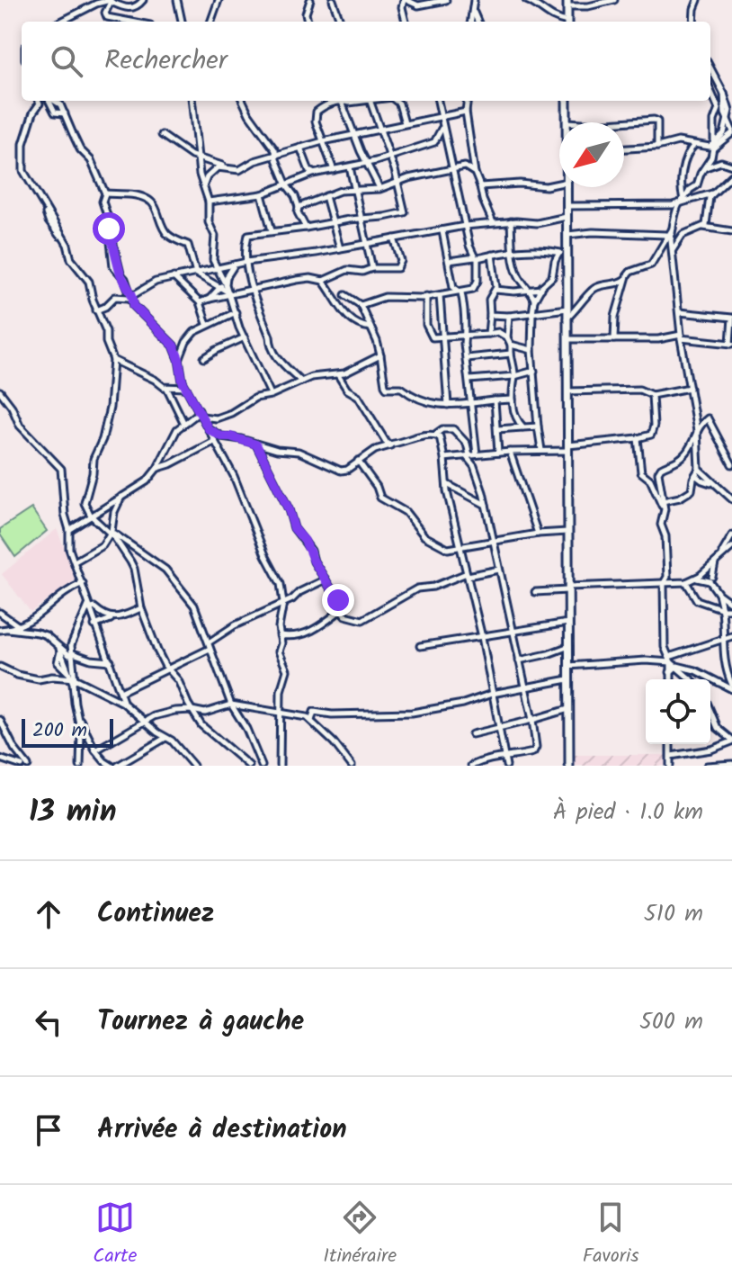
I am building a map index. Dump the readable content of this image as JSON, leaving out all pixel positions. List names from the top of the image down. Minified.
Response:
{"scale_bar":"200 m","north":"bottom left","page":{"search":"Rechercher","scale":"200 m","heading":["13 min","À pied · 1.0 km"],"list":[["Continuez","510 m"],["Tournez à gauche","500 m"],"Arrivée à destination"],"nav":["Carte","Itinéraire","Favoris"]}}
